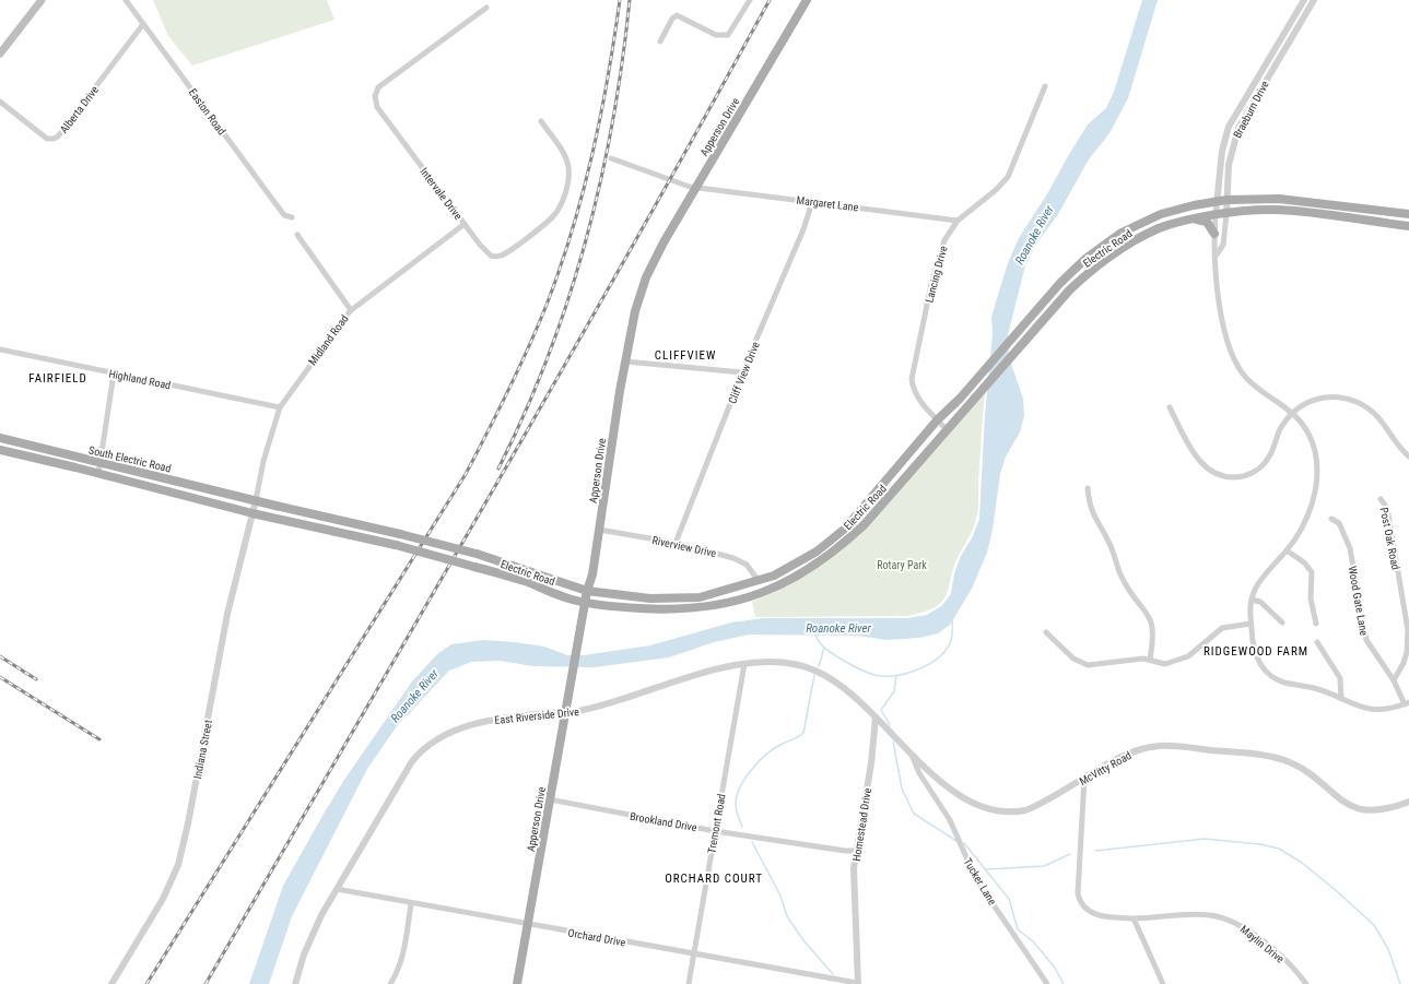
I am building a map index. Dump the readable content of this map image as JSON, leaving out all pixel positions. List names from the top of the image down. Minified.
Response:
{"streets":{"main road":["Apperson Drive","Electric Road","South Electric Road"],"street":["Alberta Drive","Braeburn Drive","Easton Road","Intervale Drive","Margaret Lane","Lancing Drive","Midland Road","Cliff View Drive","Highland Road","Post Oak Road","Riverview Drive","Wood Gate Lane","East Riverside Drive","Indiana Street","McVitty Road","Brookland Drive","Tremont Road","Homestead Drive","Tucker Lane","Orchard Drive","Maylin Drive"]},"crossings":[["Alberta Drive","Easton Road"],["Braeburn Drive","Electric Road"],["Apperson Drive","Margaret Lane"],["Apperson Drive","Electric Road"],["Apperson Drive","Riverview Drive"],["Apperson Drive","East Riverside Drive"],["Apperson Drive","Brookland Drive"],["Apperson Drive","Orchard Drive"],["Intervale Drive","Midland Road"],["Margaret Lane","Lancing Drive"],["Margaret Lane","Cliff View Drive"],["Electric Road","Lancing Drive"],["Electric Road","Midland Road"],["Electric Road","South Electric Road"],["Electric Road","Riverview Drive"],["Electric Road","Indiana Street"],["Midland Road","Highland Road"],["Midland Road","South Electric Road"],["Midland Road","Indiana Street"],["Cliff View Drive","Riverview Drive"],["South Electric Road","Indiana Street"],["Post Oak Road","Wood Gate Lane"],["East Riverside Drive","McVitty Road"],["East Riverside Drive","Tremont Road"],["East Riverside Drive","Homestead Drive"],["East Riverside Drive","Orchard Drive"],["McVitty Road","Homestead Drive"],["McVitty Road","Tucker Lane"],["McVitty Road","Maylin Drive"],["Brookland Drive","Tremont Road"],["Brookland Drive","Homestead Drive"],["Tremont Road","Orchard Drive"],["Homestead Drive","Orchard Drive"]],"districts":["CLIFFVIEW","FAIRFIELD","RIDGEWOOD FARM","ORCHARD COURT"],"water":["Roanoke River"],"parks":["Rotary Park"]}
